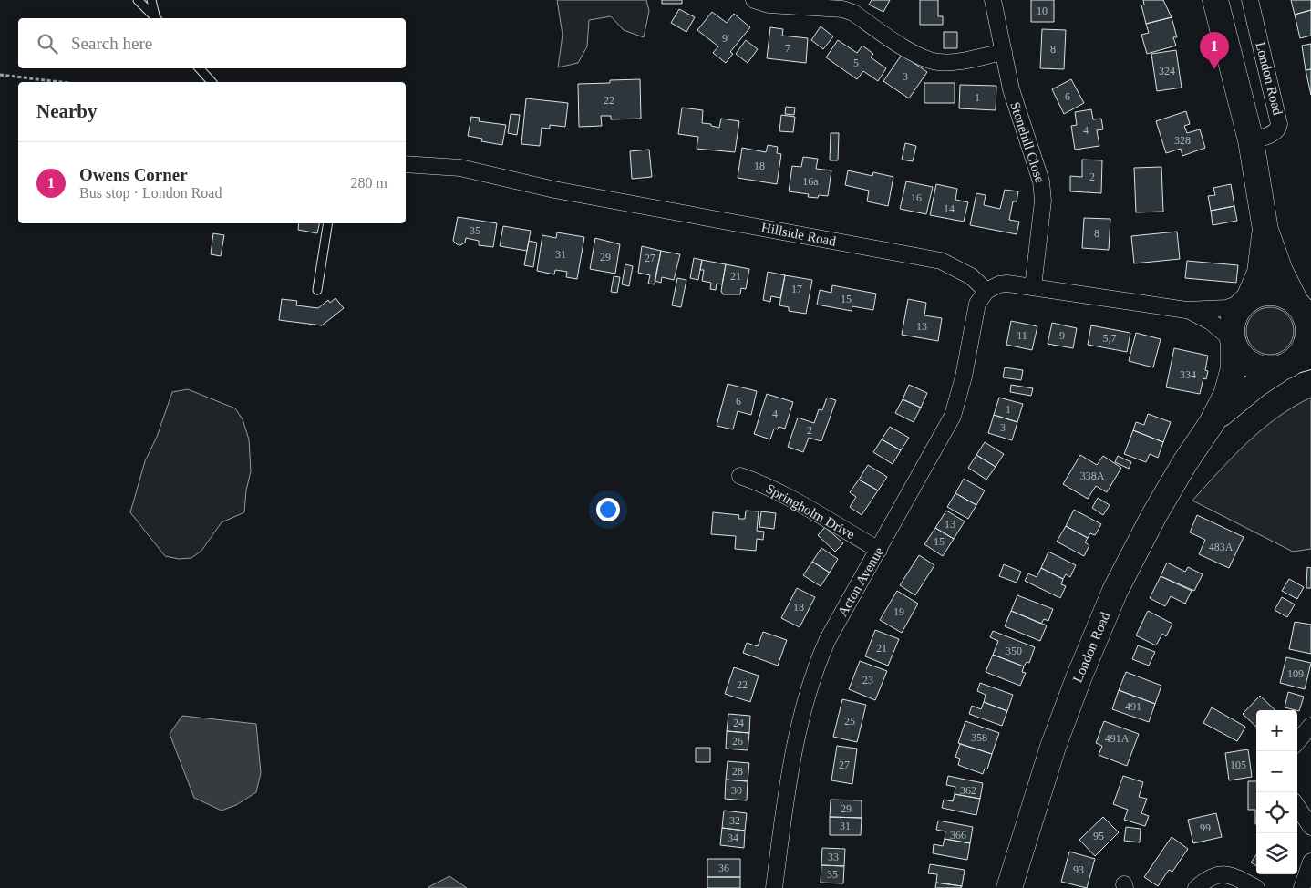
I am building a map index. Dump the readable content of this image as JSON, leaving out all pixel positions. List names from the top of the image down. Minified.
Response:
{"streets":{"highway":["London Road"],"street":["Stonehill Close","Hillside Road","Springholm Drive","Acton Avenue"]},"crossings":[["Hillside Road","Acton Avenue"],["Springholm Drive","Acton Avenue"]],"house_numbers":["10","9","7","8","5","324","3","6","1","22","4","328","18","2","16a","16","14","35","8","31","29","27","21","17","15","13","11","9","5,7","334","6","1","4","3","2","338A","13","15","483A","18","19","21","350","109","23","22","491","25","24","358","491A","26","27","105","28","30","362","29","32","31","99","366","95","34","33","36","93","35"],"page":{"search":"Search here","pins":"1","heading":"Nearby","list":[{"mark":"1","name":"Owens Corner","note":"Bus stop · London Road","value":"280 m"}],"map_buttons":["+","−"]}}
